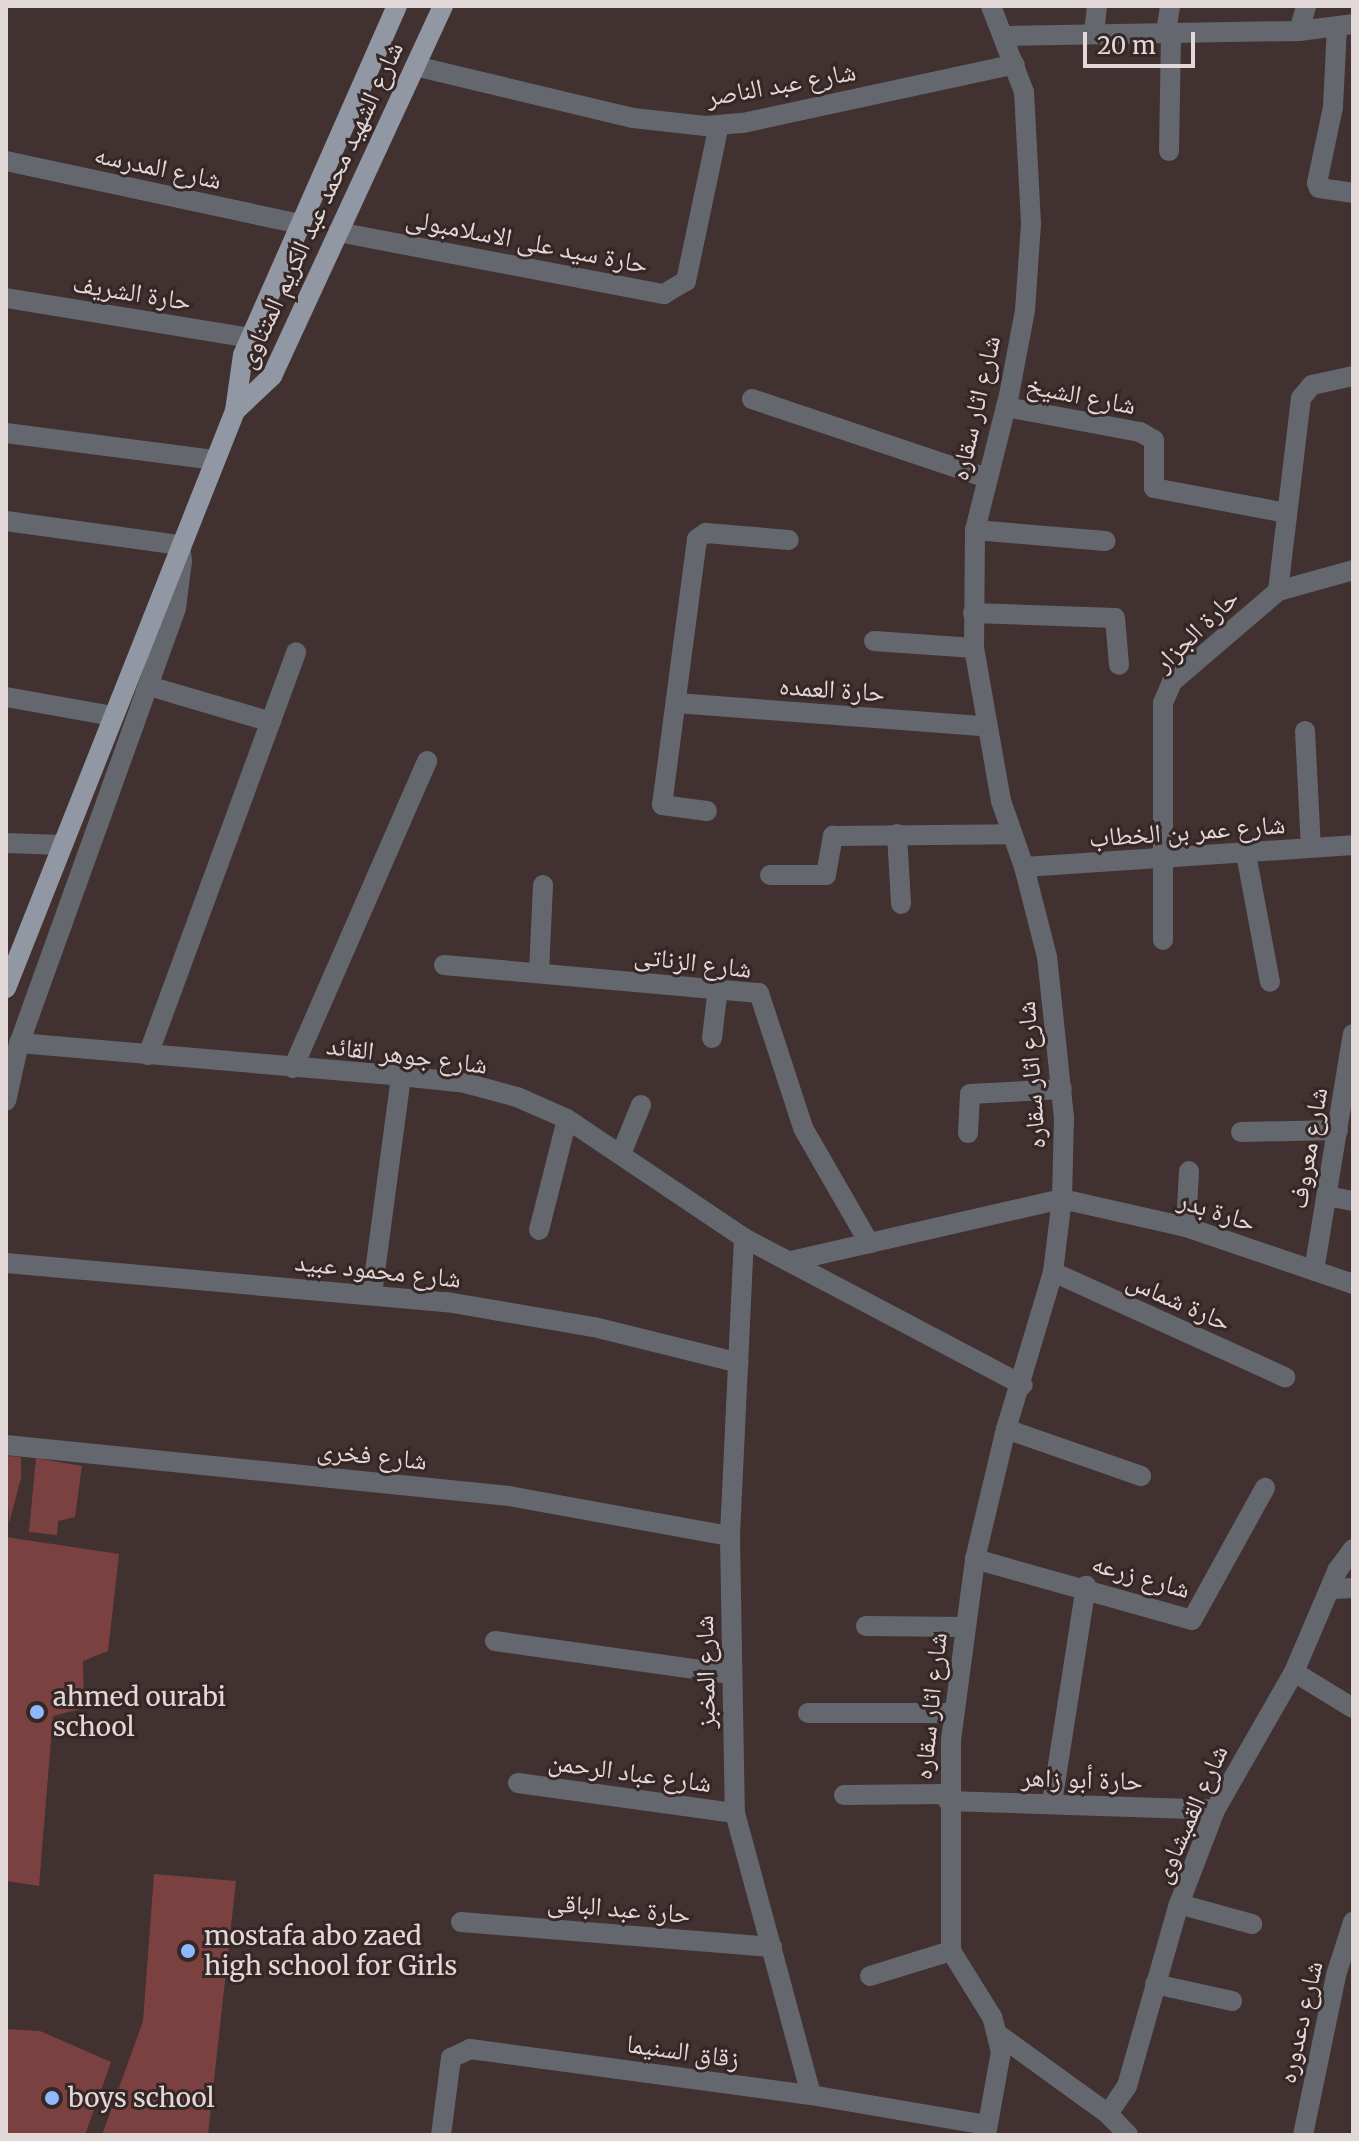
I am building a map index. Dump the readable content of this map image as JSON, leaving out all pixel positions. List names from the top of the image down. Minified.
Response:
{"streets":{"main road":["شارع الشهيد محمد عبد الكريم المتناوى"],"street":["شارع عبد الناصر","شارع المدرسه","حارة سيد على الاسلامبولى","حارة الشريف","شارع الشيخ","شارع اثار سقاره","حارة الجزار","حارة العمده","شارع عمر بن الخطاب","شارع الزناتى","شارع جوهر القائد","شارع معروف","حارة بدر","شارع محمود عبيد","حارة شماس","شارع فخرى","شارع زرعه","شارع المخبز","شارع عباد الرحمن","حارة أبو زاهر","شارع القمبشاوى","حارة عبد الباقى","شارع دعدوره","زقاق السنيما"]},"crossings":[["شارع عبد الناصر","شارع الشهيد محمد عبد الكريم المتناوى"],["شارع عبد الناصر","حارة سيد على الاسلامبولى"],["شارع عبد الناصر","شارع اثار سقاره"],["شارع المدرسه","شارع الشهيد محمد عبد الكريم المتناوى"],["شارع الشهيد محمد عبد الكريم المتناوى","حارة سيد على الاسلامبولى"],["شارع الشهيد محمد عبد الكريم المتناوى","حارة الشريف"],["شارع الشيخ","شارع اثار سقاره"],["شارع الشيخ","حارة الجزار"],["شارع اثار سقاره","حارة العمده"],["شارع اثار سقاره","شارع عمر بن الخطاب"],["شارع اثار سقاره","شارع جوهر القائد"],["شارع اثار سقاره","حارة بدر"],["شارع اثار سقاره","حارة شماس"],["شارع اثار سقاره","شارع زرعه"],["شارع اثار سقاره","حارة أبو زاهر"],["حارة الجزار","شارع عمر بن الخطاب"],["شارع جوهر القائد","شارع المخبز"],["شارع معروف","حارة بدر"],["شارع محمود عبيد","شارع المخبز"],["شارع فخرى","شارع المخبز"],["شارع المخبز","شارع عباد الرحمن"],["شارع المخبز","حارة عبد الباقى"],["شارع المخبز","زقاق السنيما"],["حارة أبو زاهر","شارع القمبشاوى"]],"places":["ahmed ourabi school","mostafa abo zaed high school for Girls","boys school"],"scale_bar":"20 m"}
